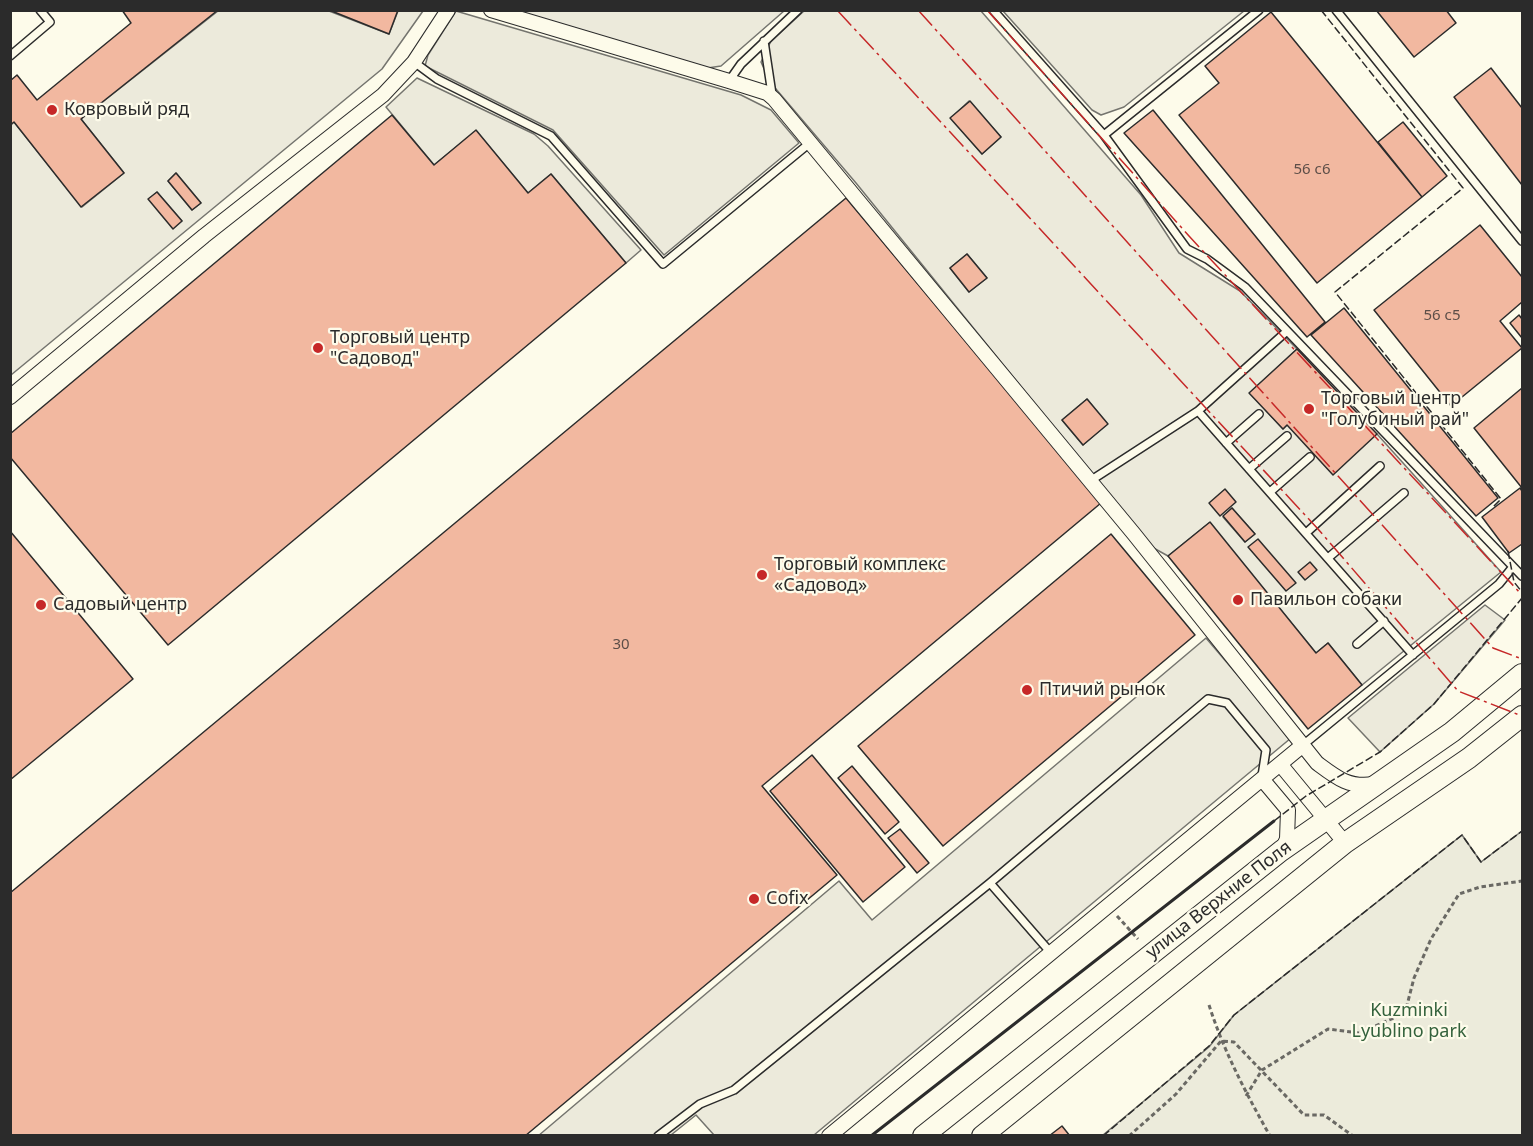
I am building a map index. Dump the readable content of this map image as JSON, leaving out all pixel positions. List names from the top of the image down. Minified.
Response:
{"streets":{"main road":["улица Верхние Поля"]},"parks":["Kuzminki Lyublino park"],"places":["Ковровый ряд","Торговый центр \"Садовод\"","Торговый центр \"Голубиный рай\"","Торговый комплекс «Садовод»","Павильон собаки","Садовый центр","Птичий рынок","Cofix"],"house_numbers":["56 с6","56 с5","30"]}
